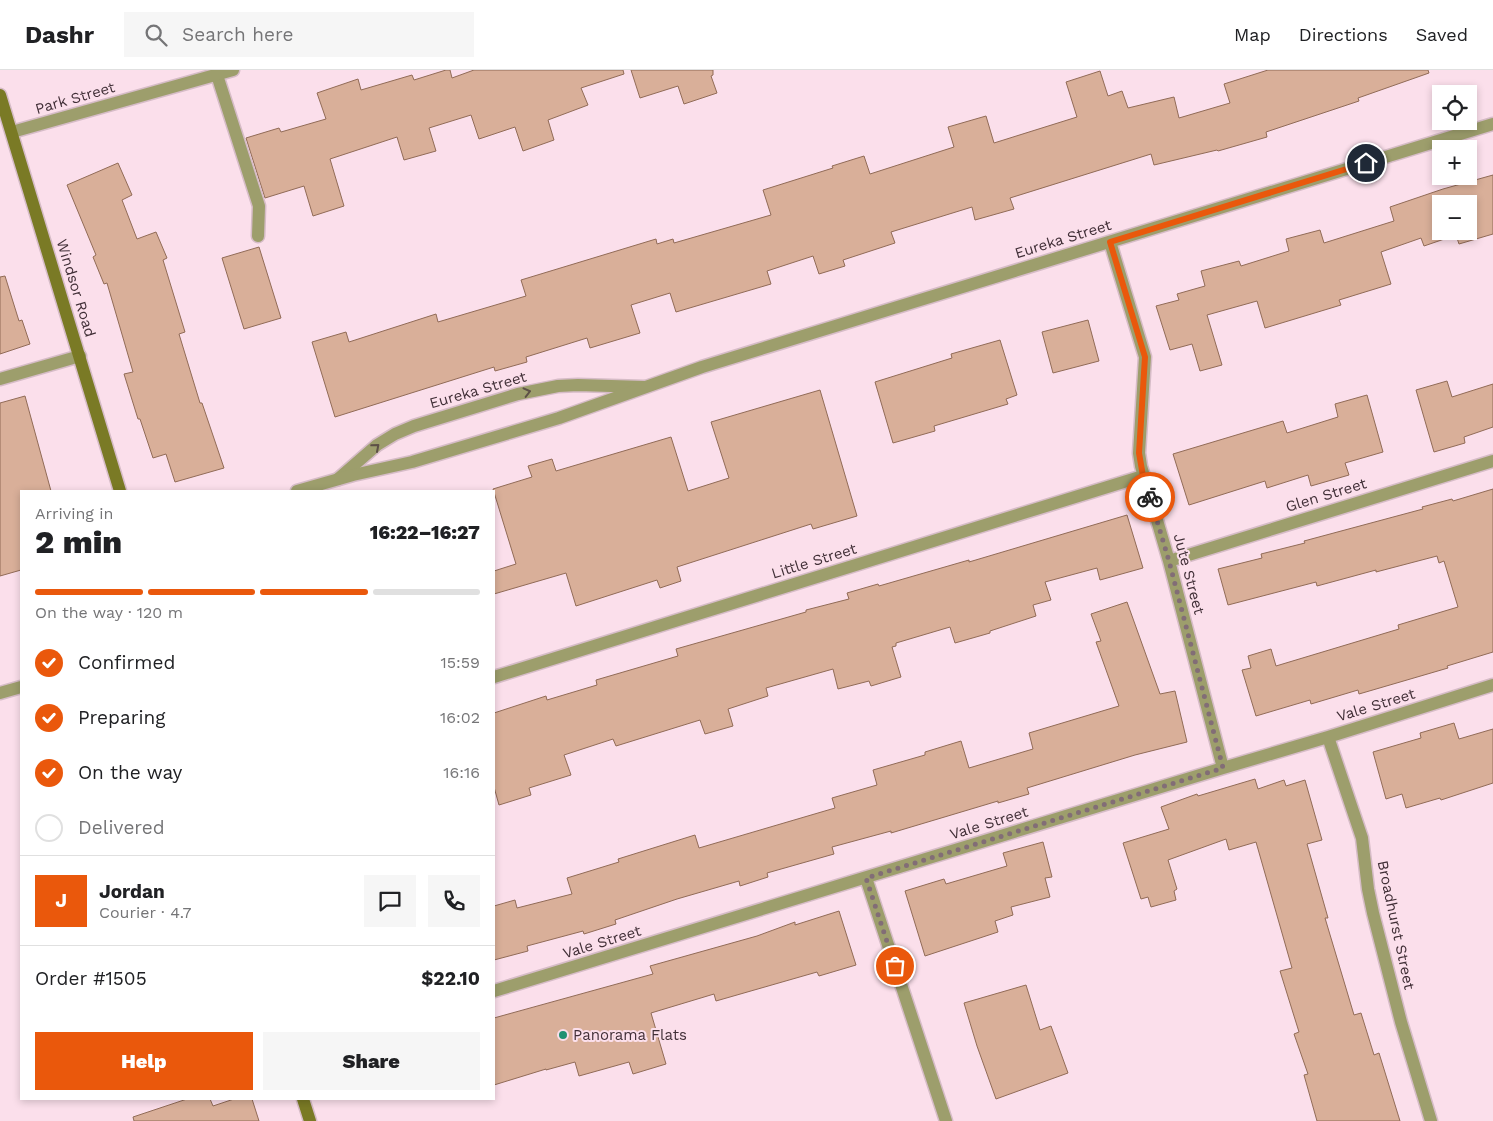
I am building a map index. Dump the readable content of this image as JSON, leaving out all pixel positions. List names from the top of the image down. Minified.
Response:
{"streets":{"main road":["Windsor Road"],"street":["Park Street","Eureka Street","Glen Street","Little Street","Jute Street","Vale Street","Broadhurst Street"]},"crossings":[["Park Street","Windsor Road"],["Eureka Street","Jute Street"],["Glen Street","Jute Street"],["Little Street","Jute Street"],["Jute Street","Vale Street"],["Vale Street","Broadhurst Street"]],"places":["Panorama Flats"],"page":{"header":"Dashr","search":"Search here","nav":["Map","Directions","Saved"],"map_buttons":["+","−"],"heading":["2 min","Arriving in","16:22–16:27"],"panel":["Jordan","Courier · 4.7","Order #1505","$22.10"],"bar":"On the way · 120 m","list":[["Confirmed","15:59"],["Preparing","16:02"],["On the way","16:16"],"Delivered"],"round":"J","buttons":["Help","Share"]}}
